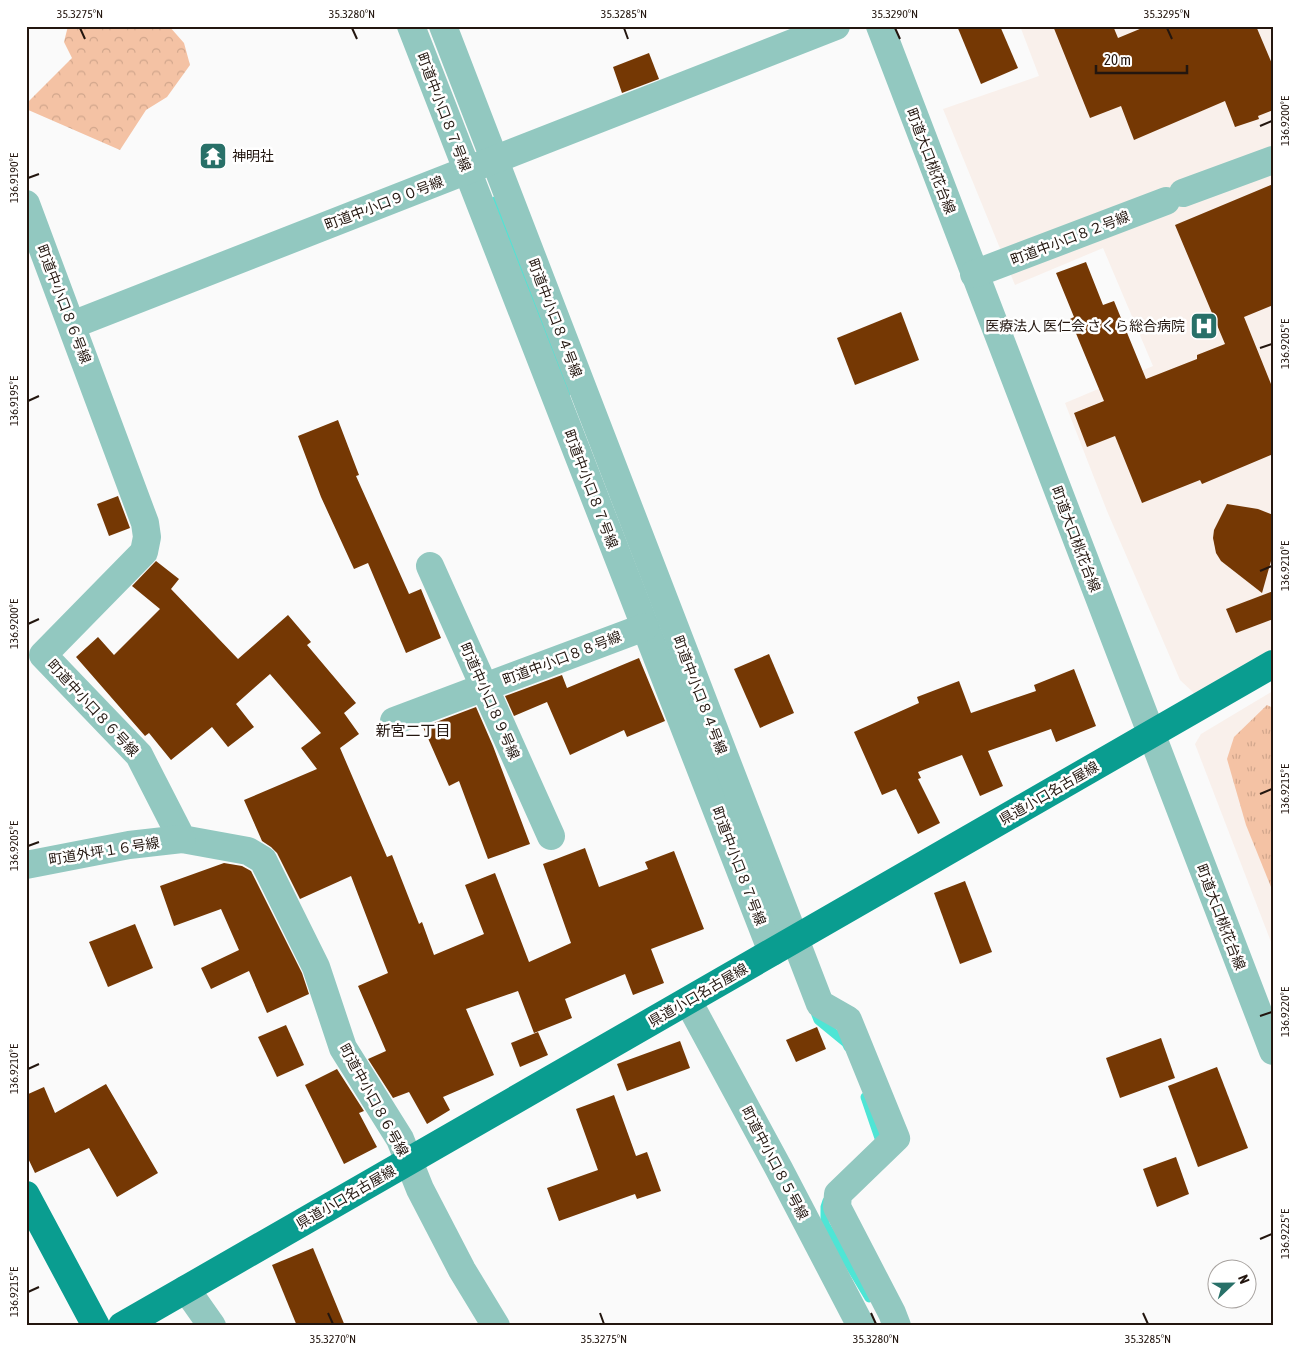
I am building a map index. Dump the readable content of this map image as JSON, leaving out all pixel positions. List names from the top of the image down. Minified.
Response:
{"streets":{"main road":["県道小口名古屋線"],"street":["町道中小口８７号線","町道大口桃花台線","町道中小口９０号線","町道中小口８２号線","町道中小口８６号線","町道中小口８４号線","町道中小口８８号線","町道中小口８９号線","町道外坪１６号線","町道中小口８５号線"]},"crossings":[["町道中小口８７号線","町道中小口９０号線"],["町道中小口８７号線","町道中小口８４号線"],["町道中小口８７号線","町道中小口８８号線"],["町道中小口８７号線","県道小口名古屋線"],["町道大口桃花台線","町道中小口８２号線"],["町道大口桃花台線","県道小口名古屋線"],["町道中小口９０号線","町道中小口８６号線"],["町道中小口９０号線","町道中小口８４号線"],["町道中小口８６号線","県道小口名古屋線"],["町道中小口８６号線","町道外坪１６号線"],["町道中小口８４号線","県道小口名古屋線"],["町道中小口８８号線","町道中小口８９号線"],["県道小口名古屋線","町道中小口８５号線"]],"districts":["新宮二丁目"],"places":{"temple":["神明社"],"hospital":["医療法人 医仁会 さくら総合病院"]},"scale_bar":"20 m","north":"right","coordinates":["35.3275°N","35.3280°N","35.3285°N","35.3290°N","35.3295°N","136.9200°E","136.9190°E","136.9205°E","136.9195°E","136.9210°E","136.9215°E","136.9220°E","136.9225°E","35.3270°N"]}
